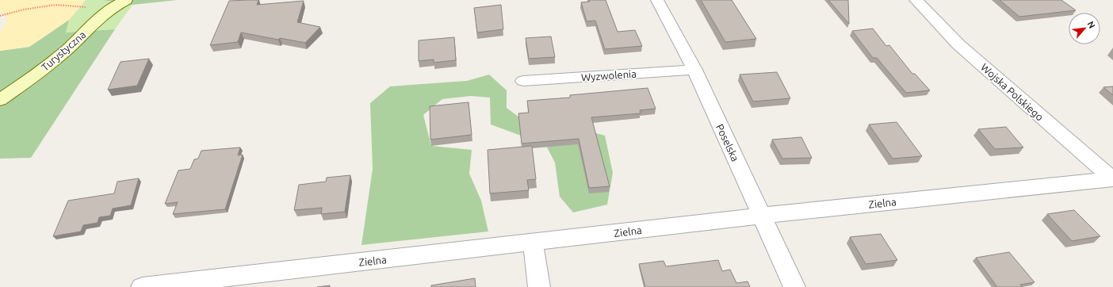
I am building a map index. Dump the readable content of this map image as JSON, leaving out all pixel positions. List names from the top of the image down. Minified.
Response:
{"streets":{"street":["Turystyczna","Wyzwolenia","Wojska Polskiego","Poselska","Zielna"]},"crossings":[["Wyzwolenia","Poselska"],["Wojska Polskiego","Zielna"],["Poselska","Zielna"]],"north":"top right"}
